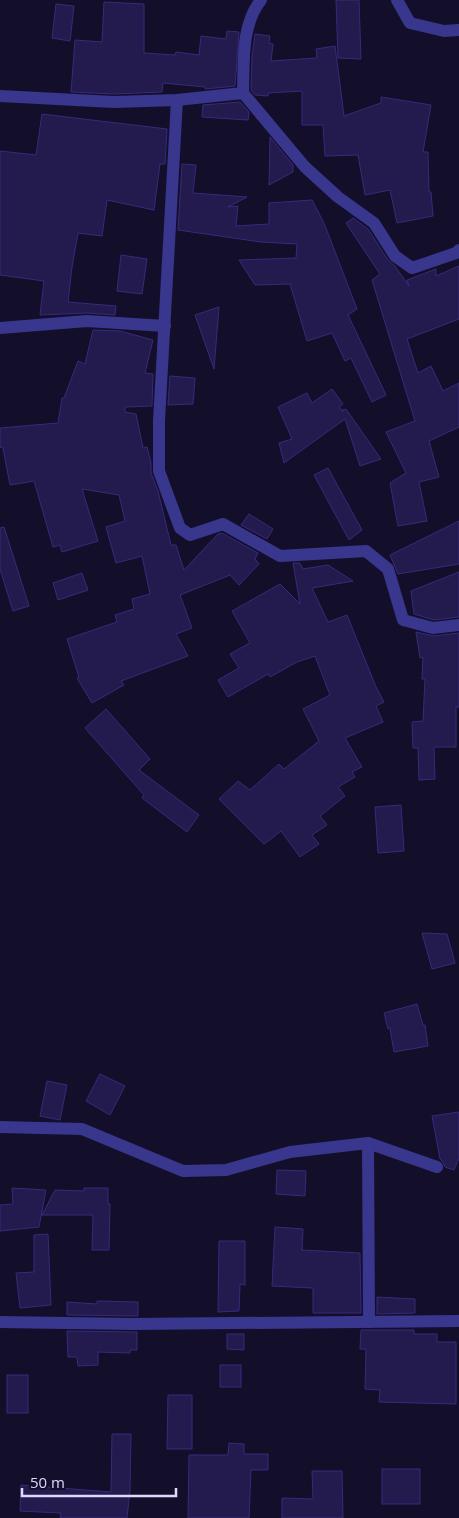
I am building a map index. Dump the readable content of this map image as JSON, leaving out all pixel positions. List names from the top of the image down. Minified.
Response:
{"scale_bar":"50 m"}
